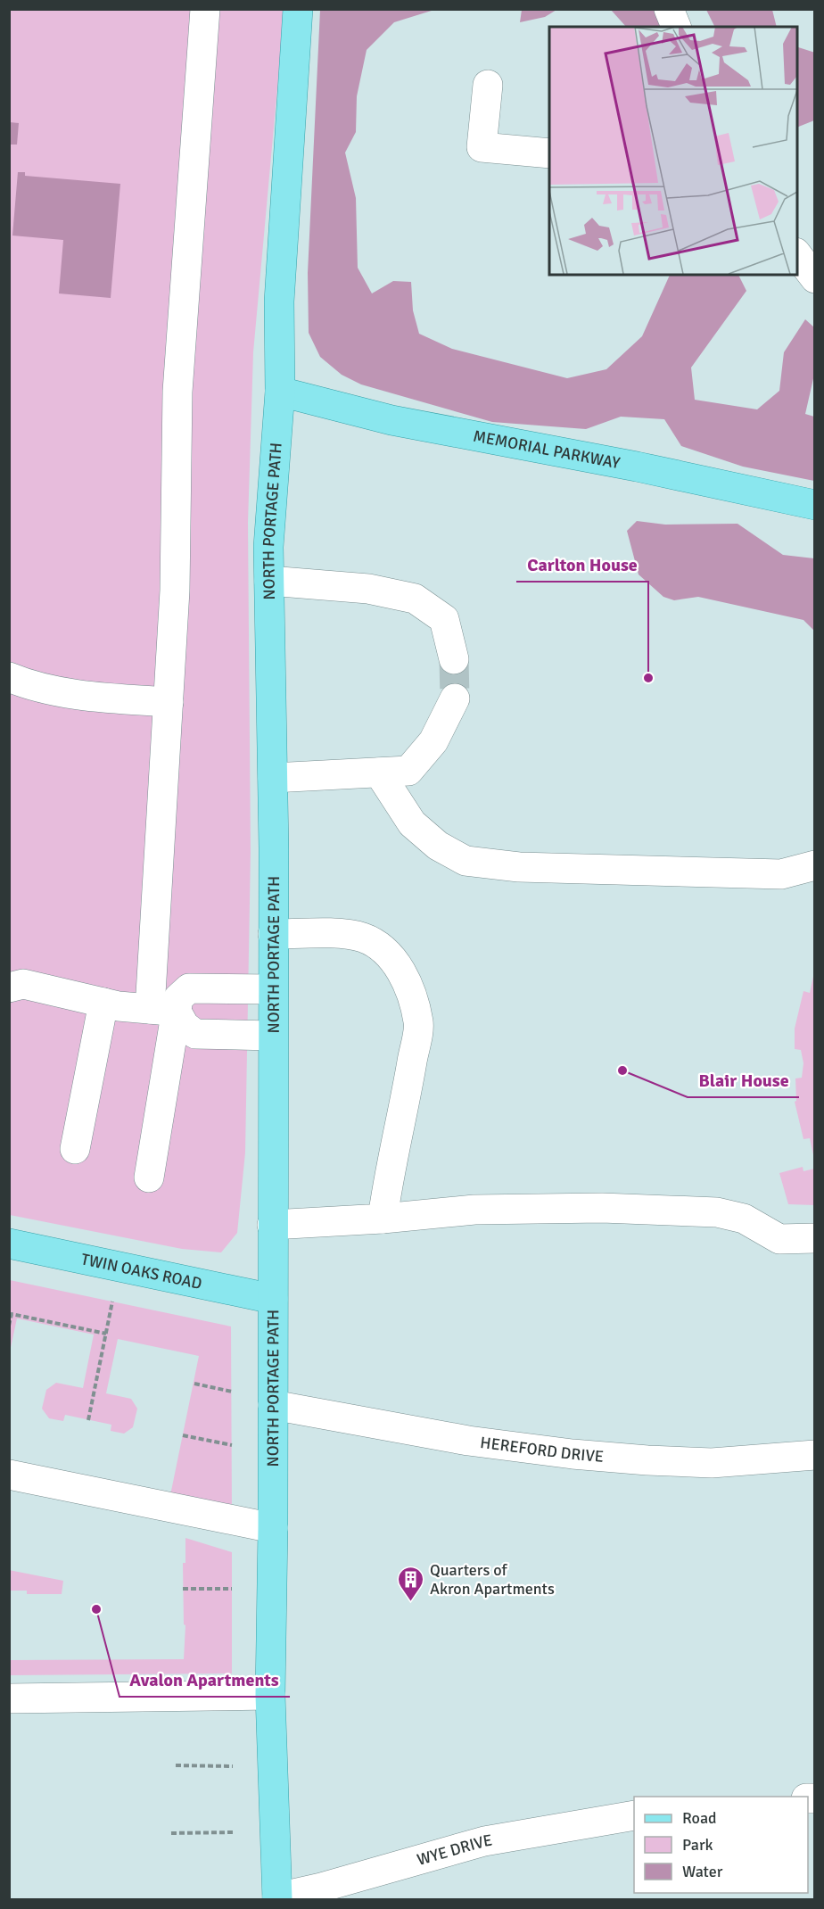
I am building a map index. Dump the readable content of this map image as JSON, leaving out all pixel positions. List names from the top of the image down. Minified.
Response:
{"streets":{"main road":["MEMORIAL PARKWAY","NORTH PORTAGE PATH","TWIN OAKS ROAD"],"street":["HEREFORD DRIVE","WYE DRIVE"]},"crossings":[["MEMORIAL PARKWAY","NORTH PORTAGE PATH"],["NORTH PORTAGE PATH","TWIN OAKS ROAD"],["NORTH PORTAGE PATH","HEREFORD DRIVE"],["NORTH PORTAGE PATH","WYE DRIVE"]],"places":{"other":["Carlton House","Blair House","Avalon Apartments"],"building":["Quarters of Akron Apartments"]},"legend":["Road","Park","Water"]}
